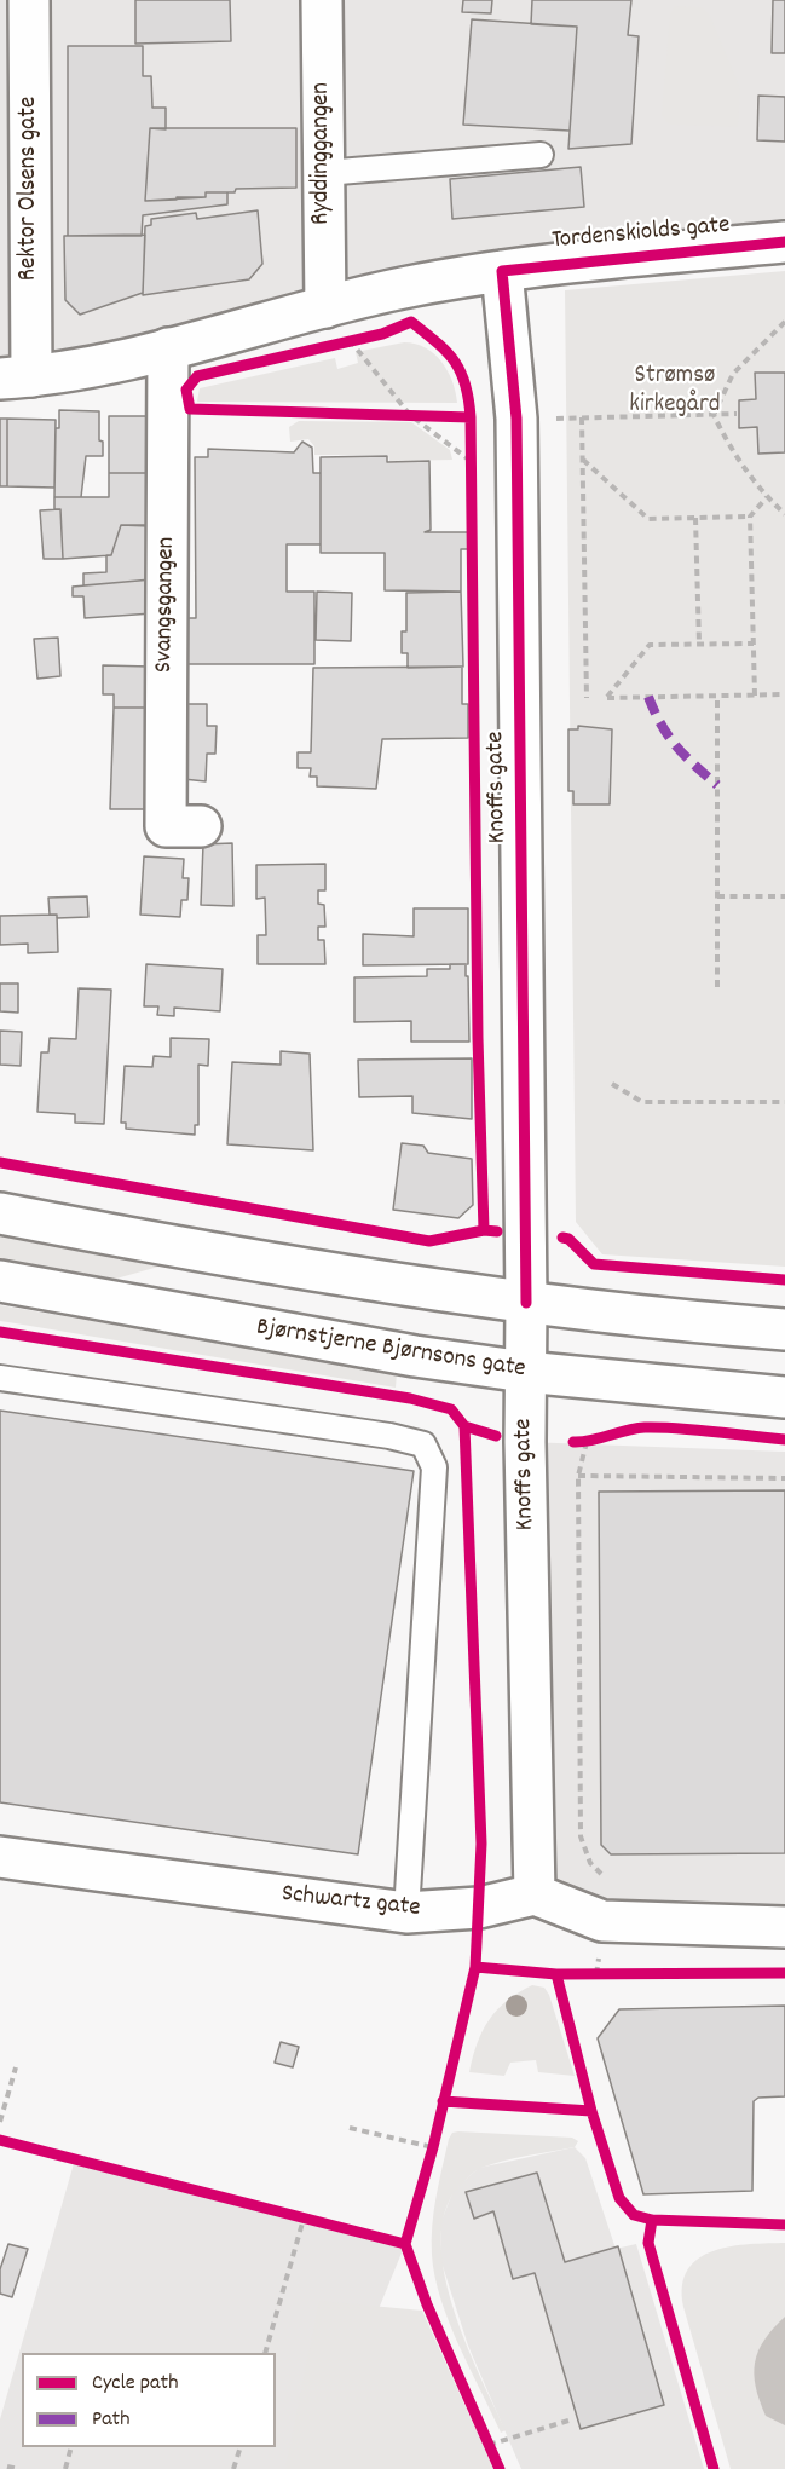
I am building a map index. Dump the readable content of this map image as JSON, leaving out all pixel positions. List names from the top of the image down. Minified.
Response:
{"streets":{"street":["Ryddinggangen","Rektor Olsens gate","Tordenskiolds gate","Svangsgangen","Knoffs gate","Bjørnstjerne Bjørnsons gate","Schwartz gate"]},"crossings":[["Ryddinggangen","Tordenskiolds gate"],["Rektor Olsens gate","Tordenskiolds gate"],["Tordenskiolds gate","Svangsgangen"],["Tordenskiolds gate","Knoffs gate"],["Knoffs gate","Bjørnstjerne Bjørnsons gate"],["Knoffs gate","Schwartz gate"]],"parks":["Strømsø kirkegård"],"legend":["Cycle path","Path"]}
